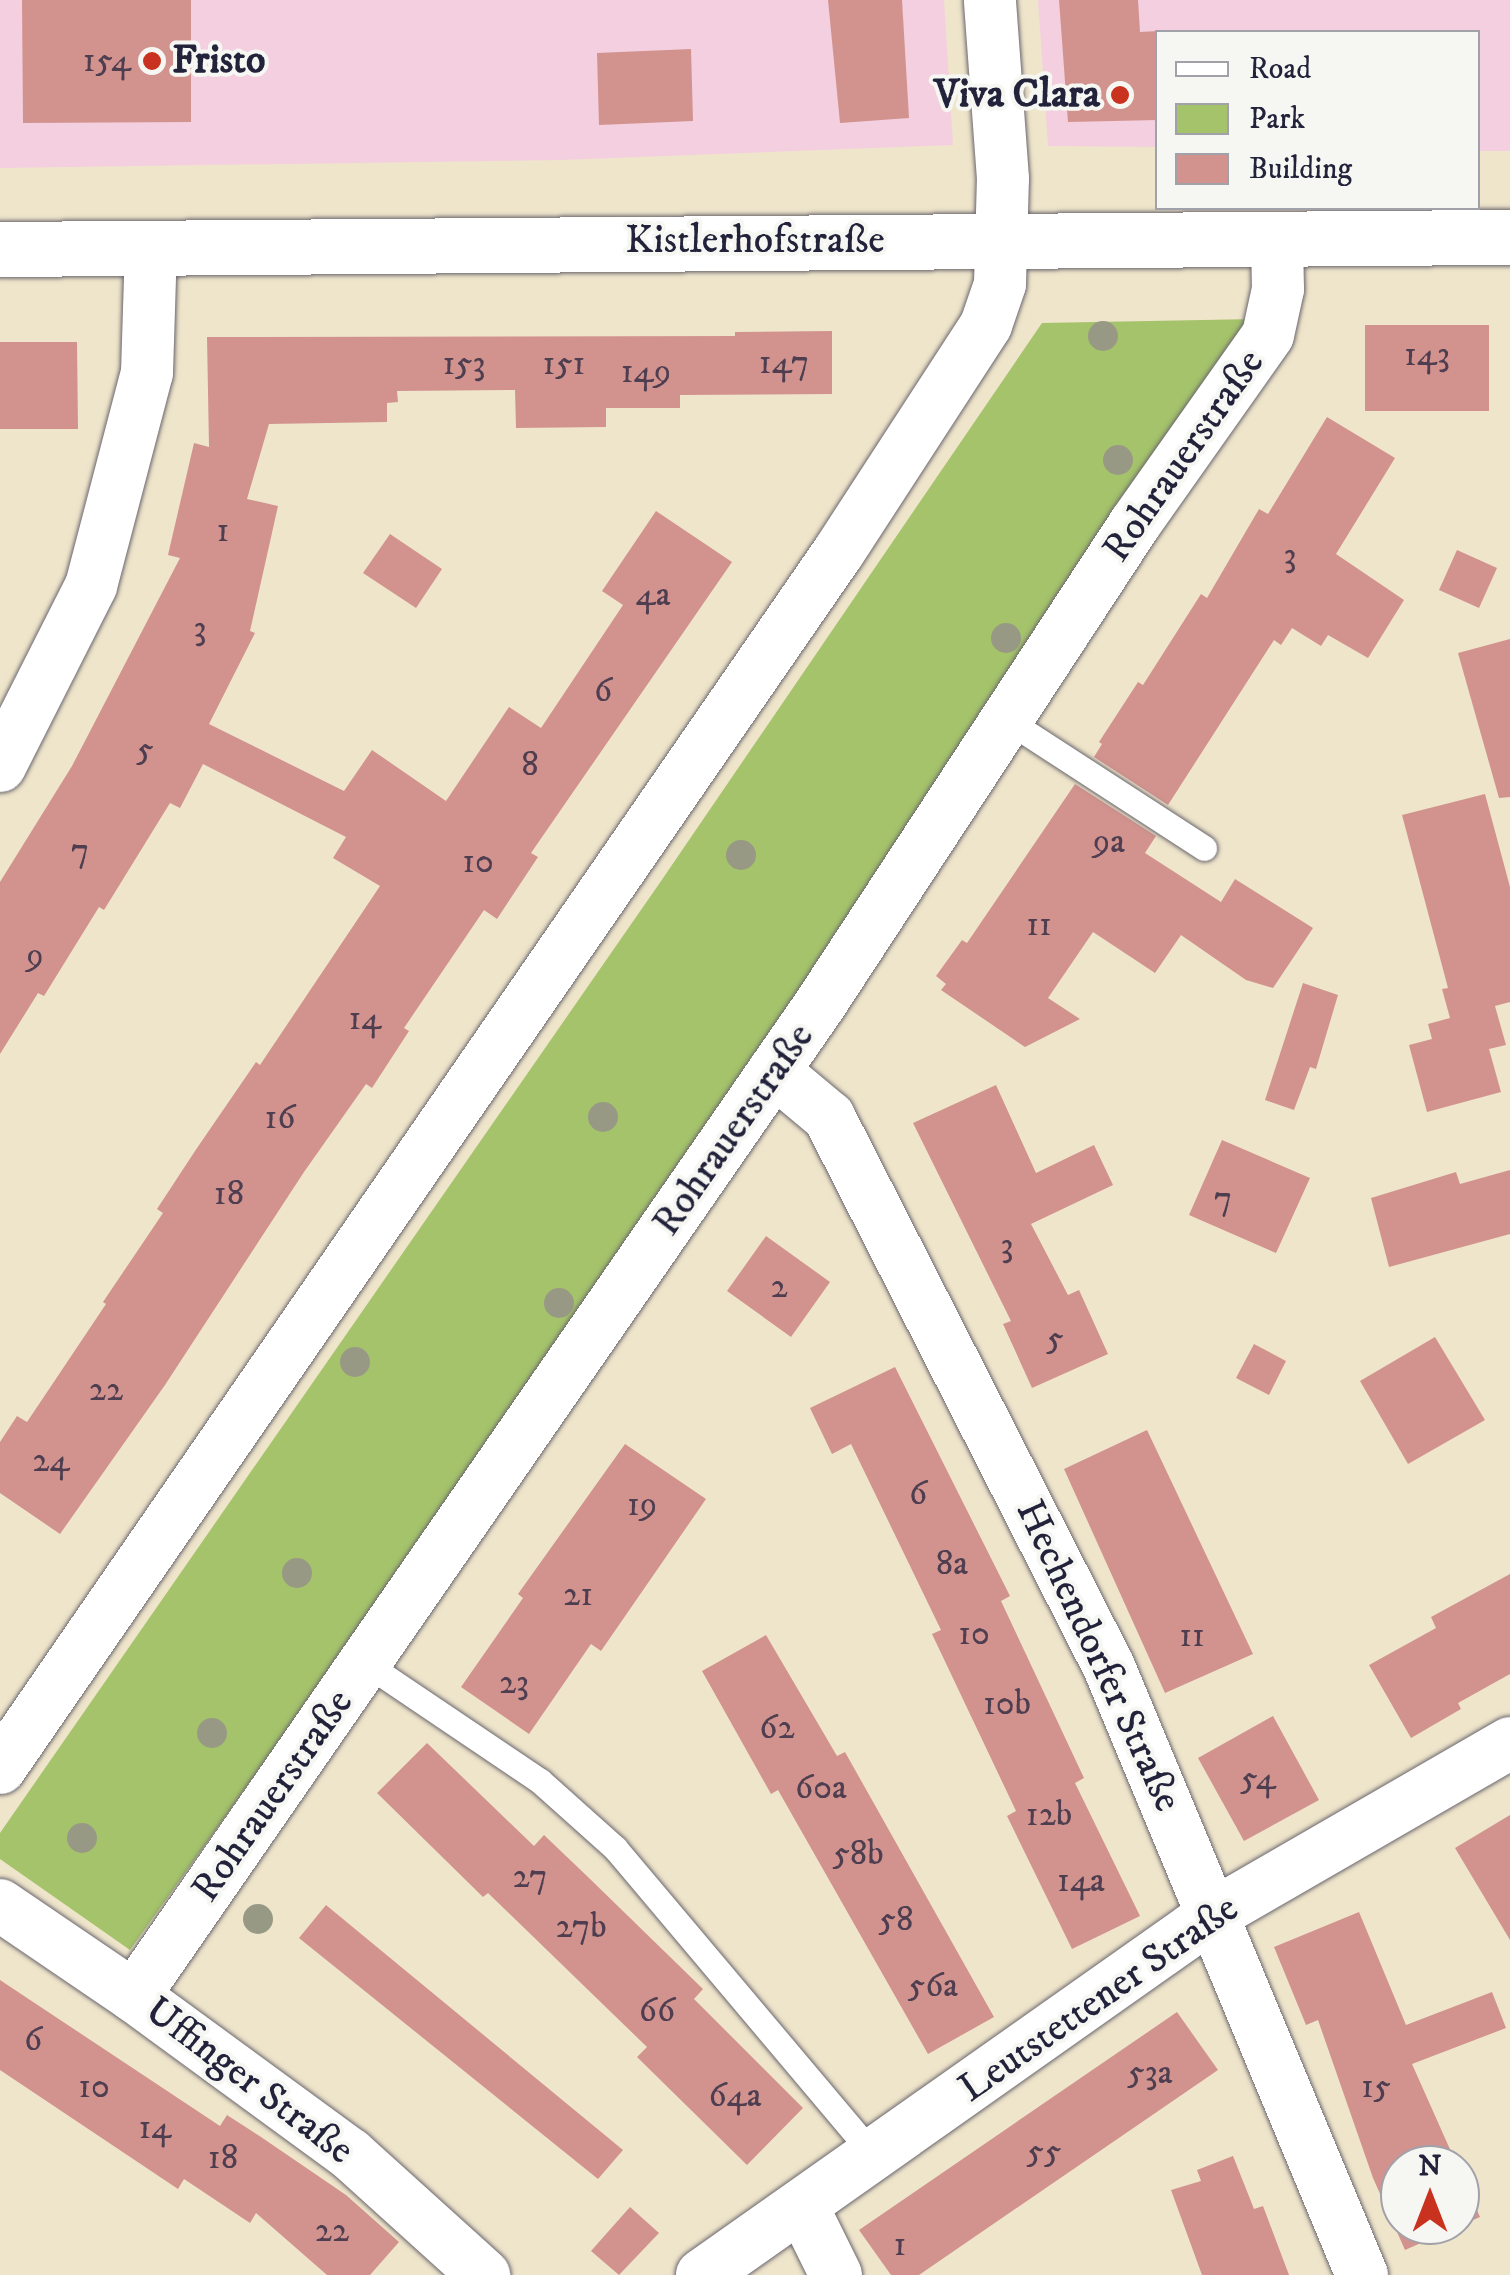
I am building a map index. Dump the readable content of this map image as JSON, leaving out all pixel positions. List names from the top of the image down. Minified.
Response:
{"streets":{"street":["Kistlerhofstraße","Rohrauerstraße","Hechendorfer Straße","Leutstettener Straße","Uffinger Straße"]},"crossings":[["Kistlerhofstraße","Rohrauerstraße"],["Rohrauerstraße","Hechendorfer Straße"],["Rohrauerstraße","Uffinger Straße"],["Hechendorfer Straße","Leutstettener Straße"]],"places":["Fristo","Viva Clara"],"house_numbers":["154","143","147","153","151","149","1","3","4a","3","6","5","8","9a","7","10","11","9","14","16","18","7","3","2","5","22","24","6","19","8a","21","10","11","23","10b","62","54","60a","12b","58b","27","14a","58","27b","56a","66","6","53a","10","15","64a","14","55","18","22","1"],"legend":["Road","Park","Building"],"north":"top"}
